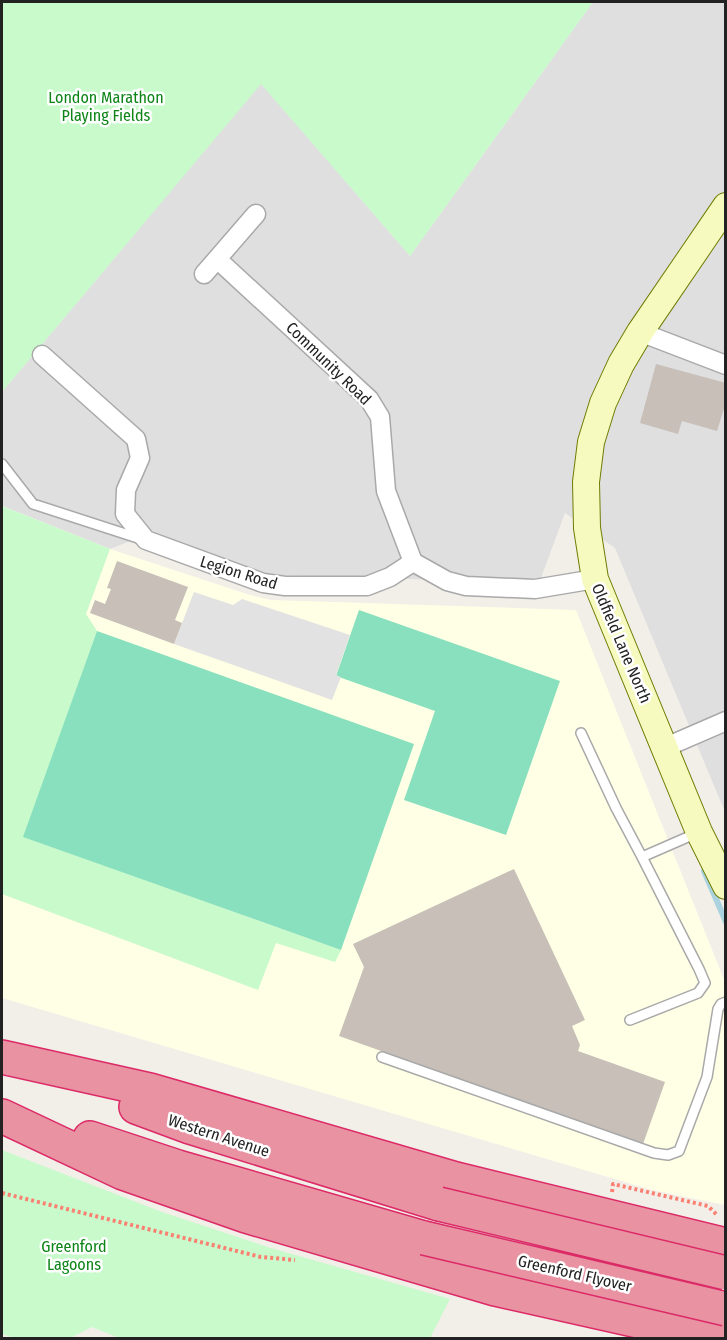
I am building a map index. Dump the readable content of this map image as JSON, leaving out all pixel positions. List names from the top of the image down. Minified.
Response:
{"streets":{"highway":["Western Avenue","Greenford Flyover"],"street":["Community Road","Legion Road","Oldfield Lane North"]},"crossings":[["Community Road","Legion Road"]],"parks":["London Marathon Playing Fields","Greenford Lagoons"]}
